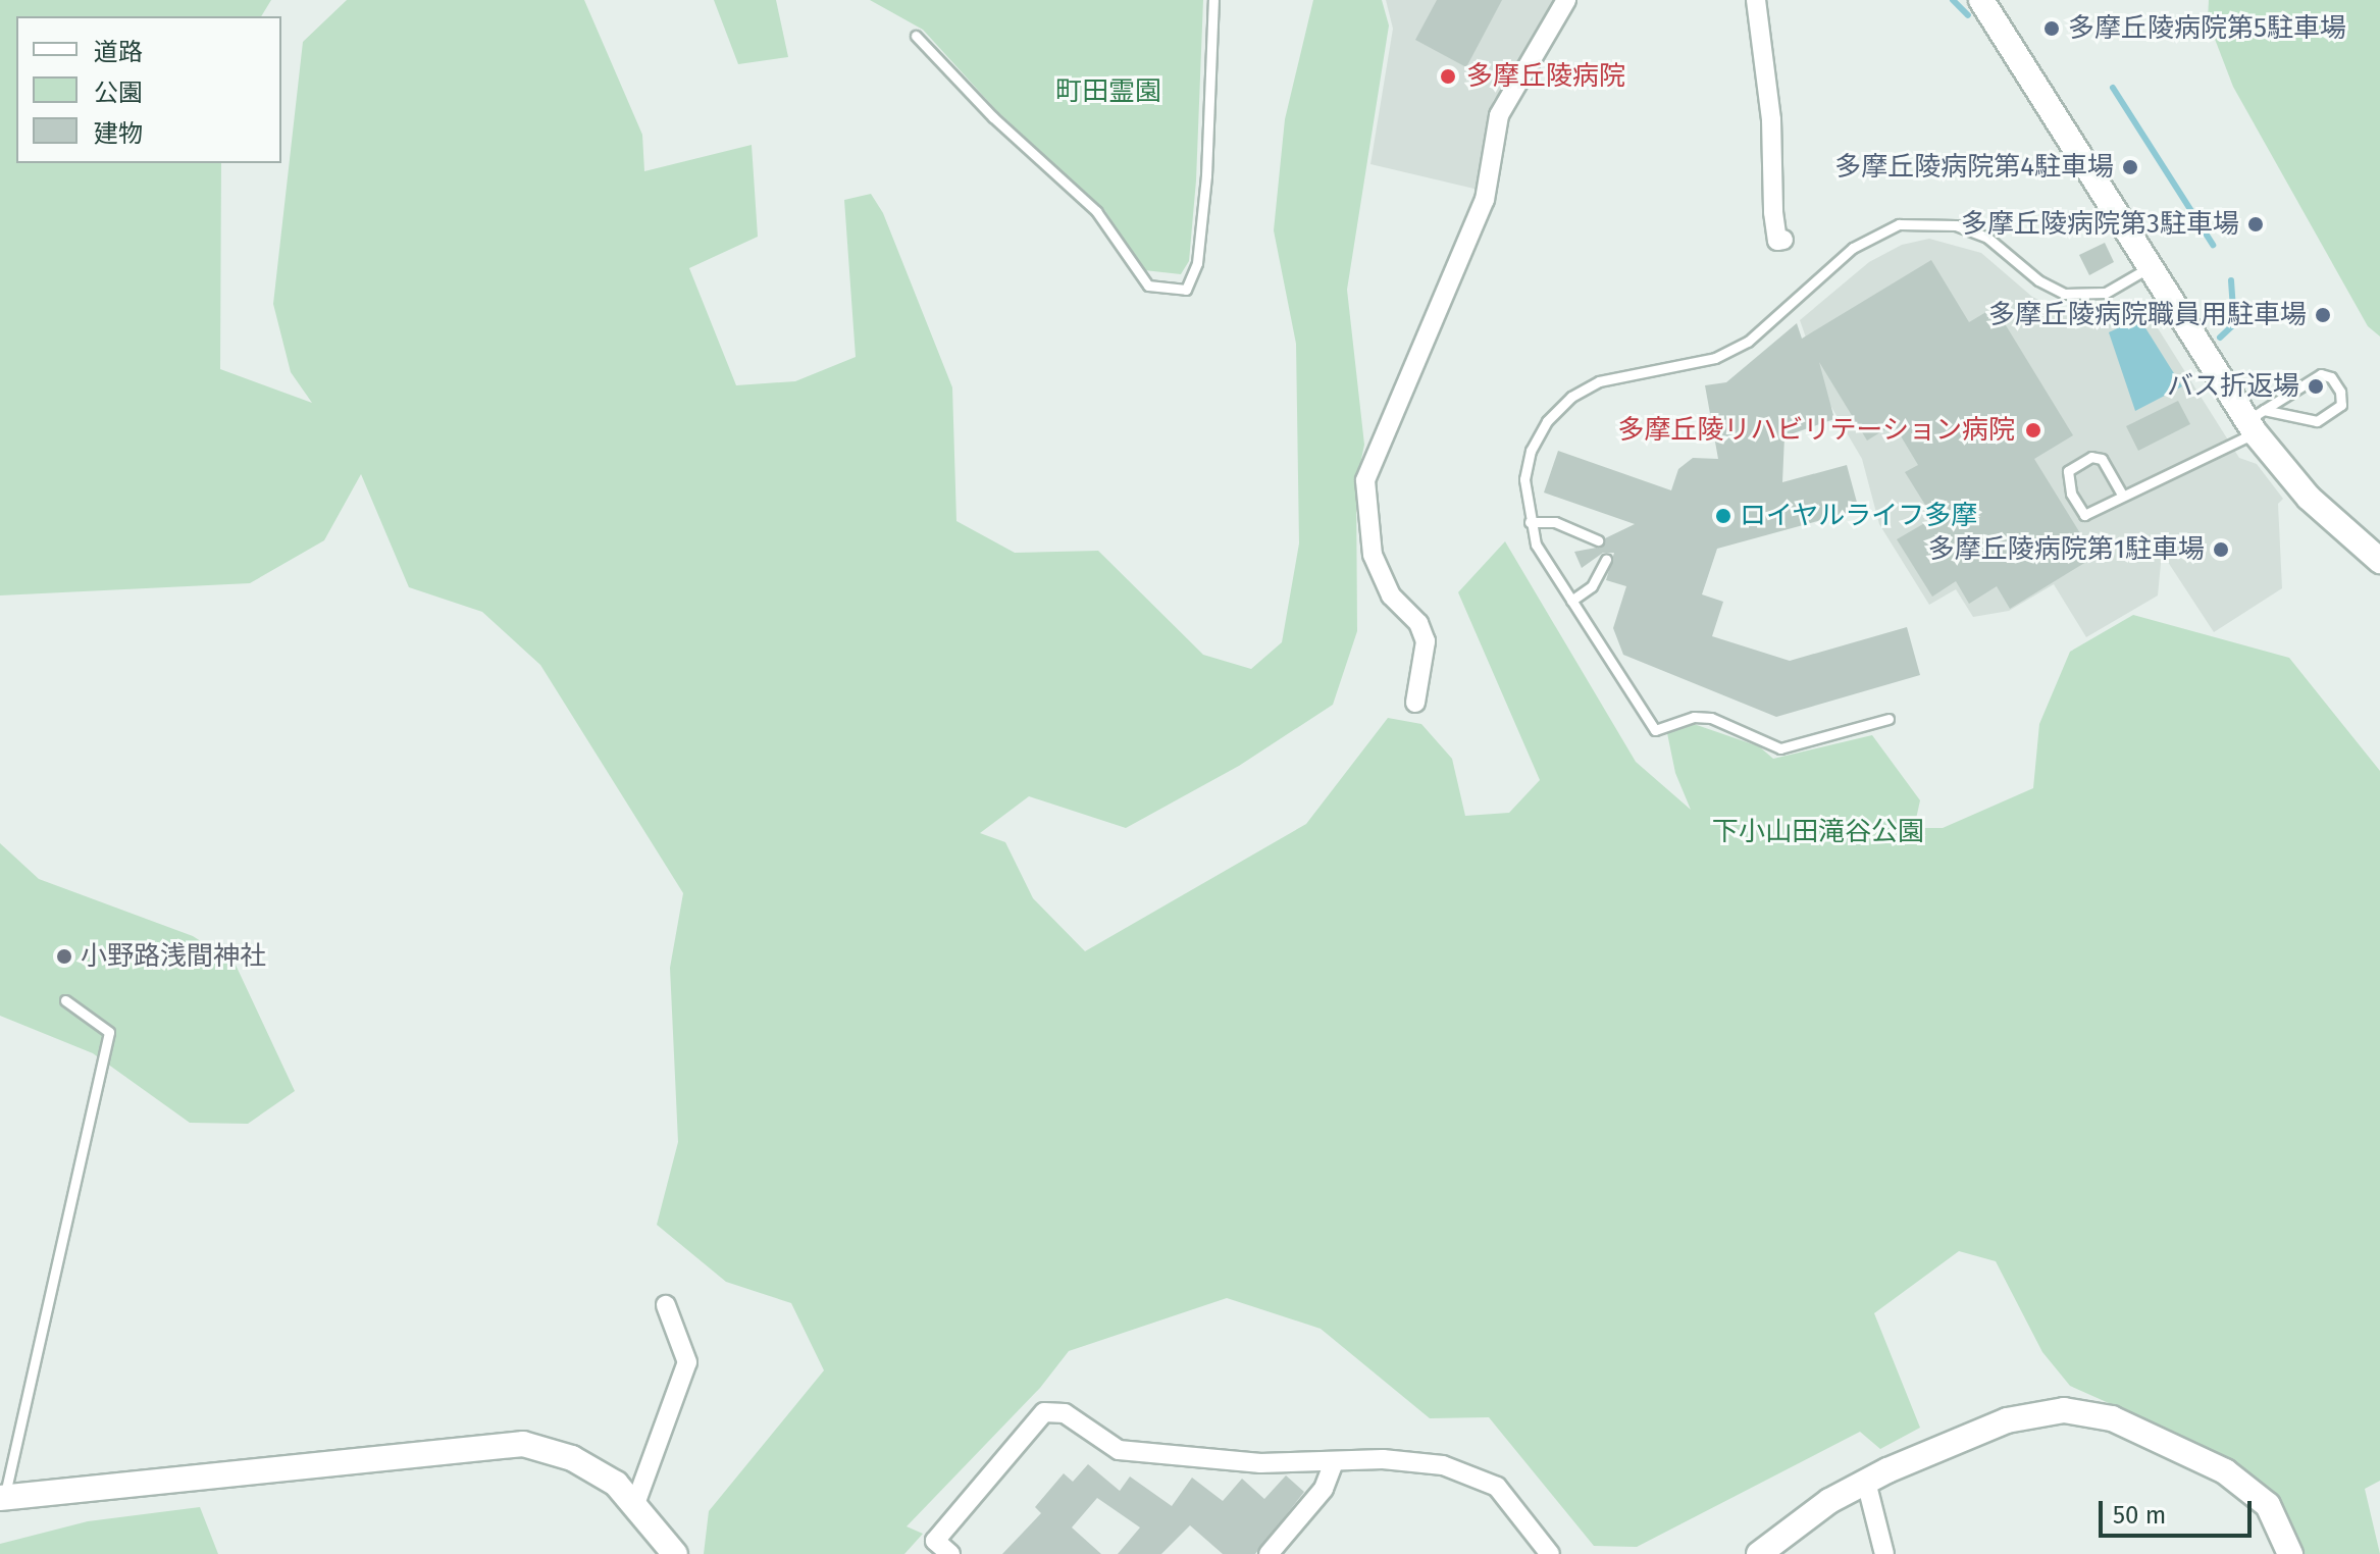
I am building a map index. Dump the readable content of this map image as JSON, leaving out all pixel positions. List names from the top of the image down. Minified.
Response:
{"parks":["町田霊園","下小山田滝谷公園"],"places":["多摩丘陵病院第5駐車場","多摩丘陵病院","多摩丘陵病院第4駐車場","多摩丘陵病院第3駐車場","多摩丘陵病院職員用駐車場","バス折返場","多摩丘陵リハビリテーション病院","ロイヤルライフ多摩","多摩丘陵病院第1駐車場","小野路浅間神社"],"legend":["道路","公園","建物"],"scale_bar":"50 m"}
